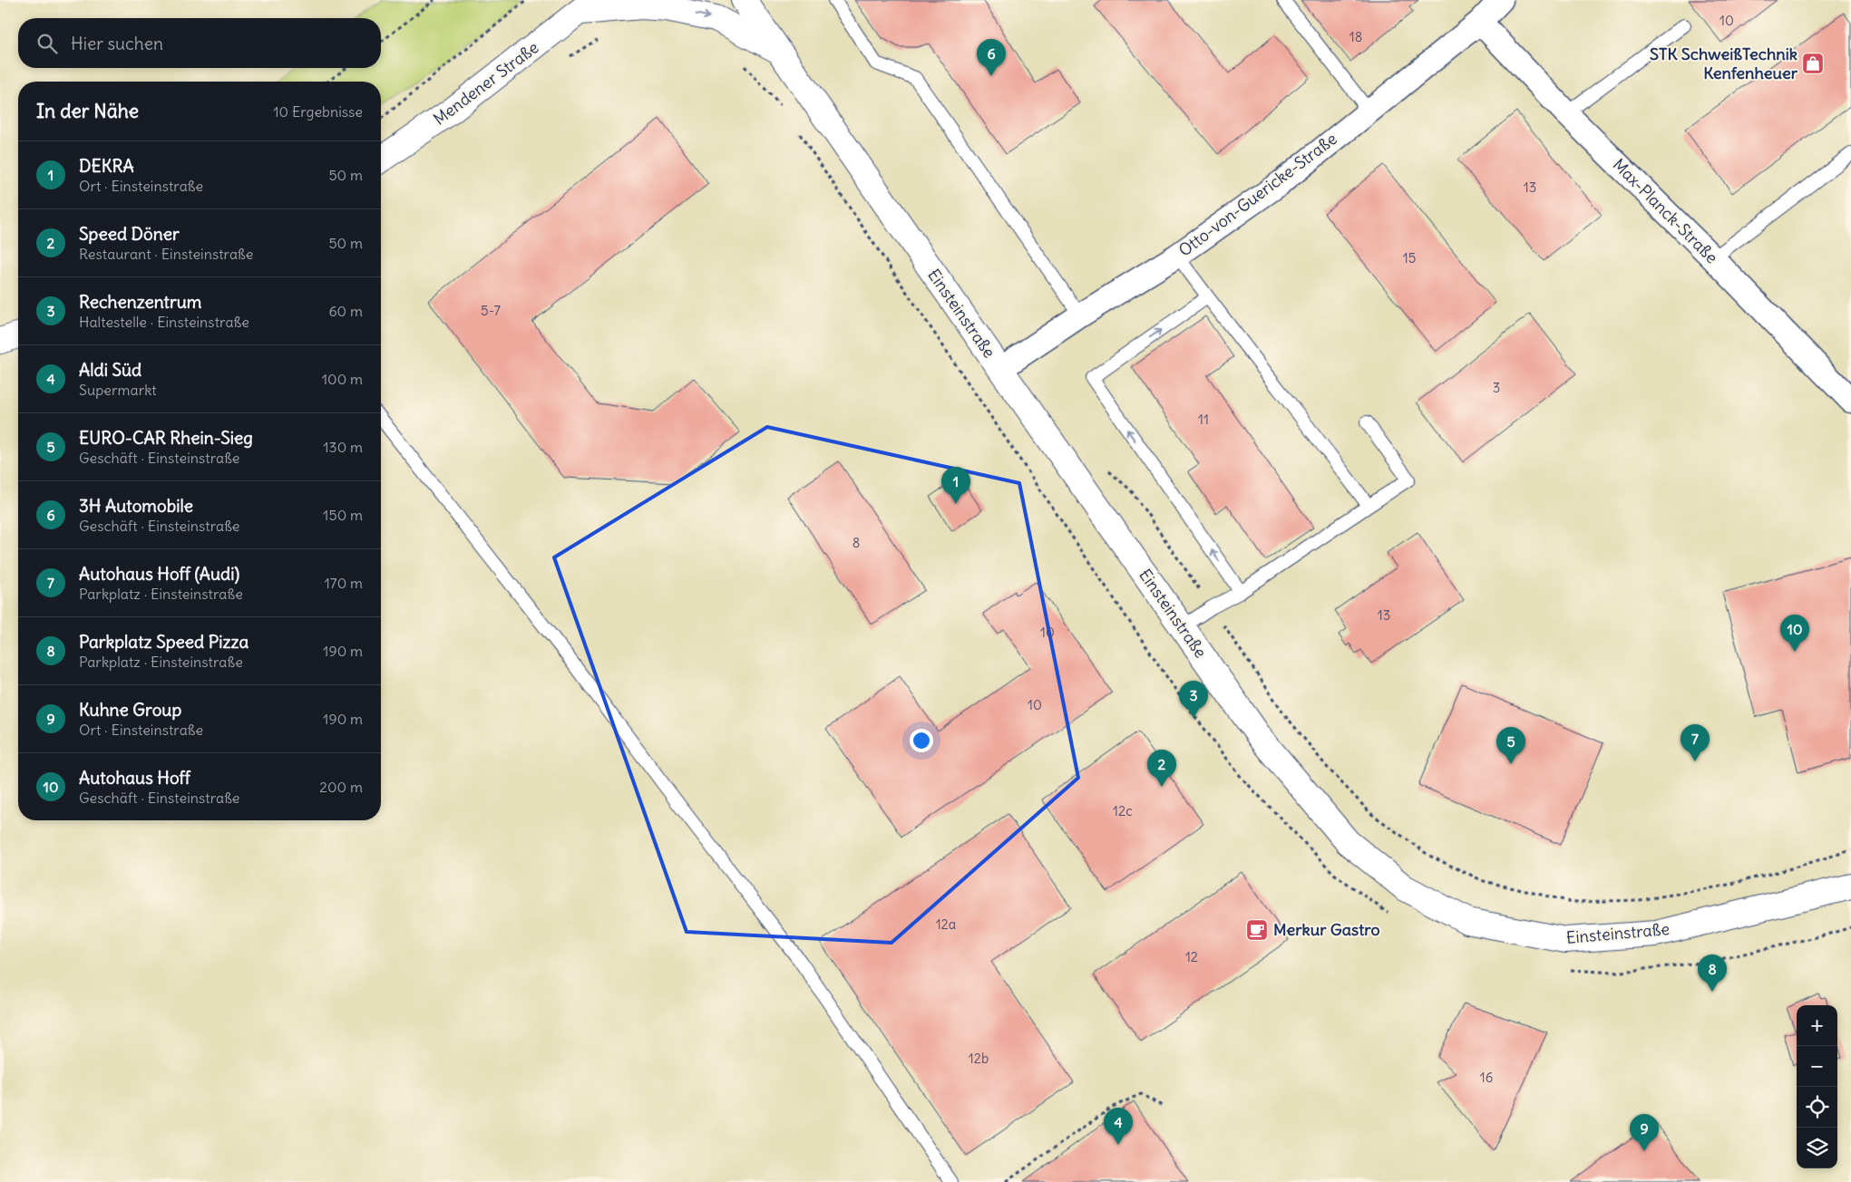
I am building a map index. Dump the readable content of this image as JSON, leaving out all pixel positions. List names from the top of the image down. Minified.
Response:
{"streets":{"street":["Mendener Straße","Otto-von-Guericke-Straße","Max-Planck-Straße","Einsteinstraße"]},"crossings":[["Mendener Straße","Einsteinstraße"],["Otto-von-Guericke-Straße","Max-Planck-Straße"],["Otto-von-Guericke-Straße","Einsteinstraße"]],"places":{"shop":["STK SchweißTechnik Kenfenheuer"],"cafe":["Merkur Gastro"]},"house_numbers":["10","18","13","15","5-7","3","11","8","13","10","10","12c","12a","12","12b","16"],"page":{"search":"Hier suchen","pins":["6","1","10","3","7","5","2","8","4","9"],"heading":["In der Nähe","10 Ergebnisse"],"list":[{"mark":"1","name":"DEKRA","note":"Ort · Einsteinstraße","value":"50 m"},{"mark":"2","name":"Speed Döner","note":"Restaurant · Einsteinstraße","value":"50 m"},{"mark":"3","name":"Rechenzentrum","note":"Haltestelle · Einsteinstraße","value":"60 m"},{"mark":"4","name":"Aldi Süd","note":"Supermarkt","value":"100 m"},{"mark":"5","name":"EURO-CAR Rhein-Sieg","note":"Geschäft · Einsteinstraße","value":"130 m"},{"mark":"6","name":"3H Automobile","note":"Geschäft · Einsteinstraße","value":"150 m"},{"mark":"7","name":"Autohaus Hoff (Audi)","note":"Parkplatz · Einsteinstraße","value":"170 m"},{"mark":"8","name":"Parkplatz Speed Pizza","note":"Parkplatz · Einsteinstraße","value":"190 m"},{"mark":"9","name":"Kuhne Group","note":"Ort · Einsteinstraße","value":"190 m"},{"mark":"10","name":"Autohaus Hoff","note":"Geschäft · Einsteinstraße","value":"200 m"}],"map_buttons":["+","−"]}}
